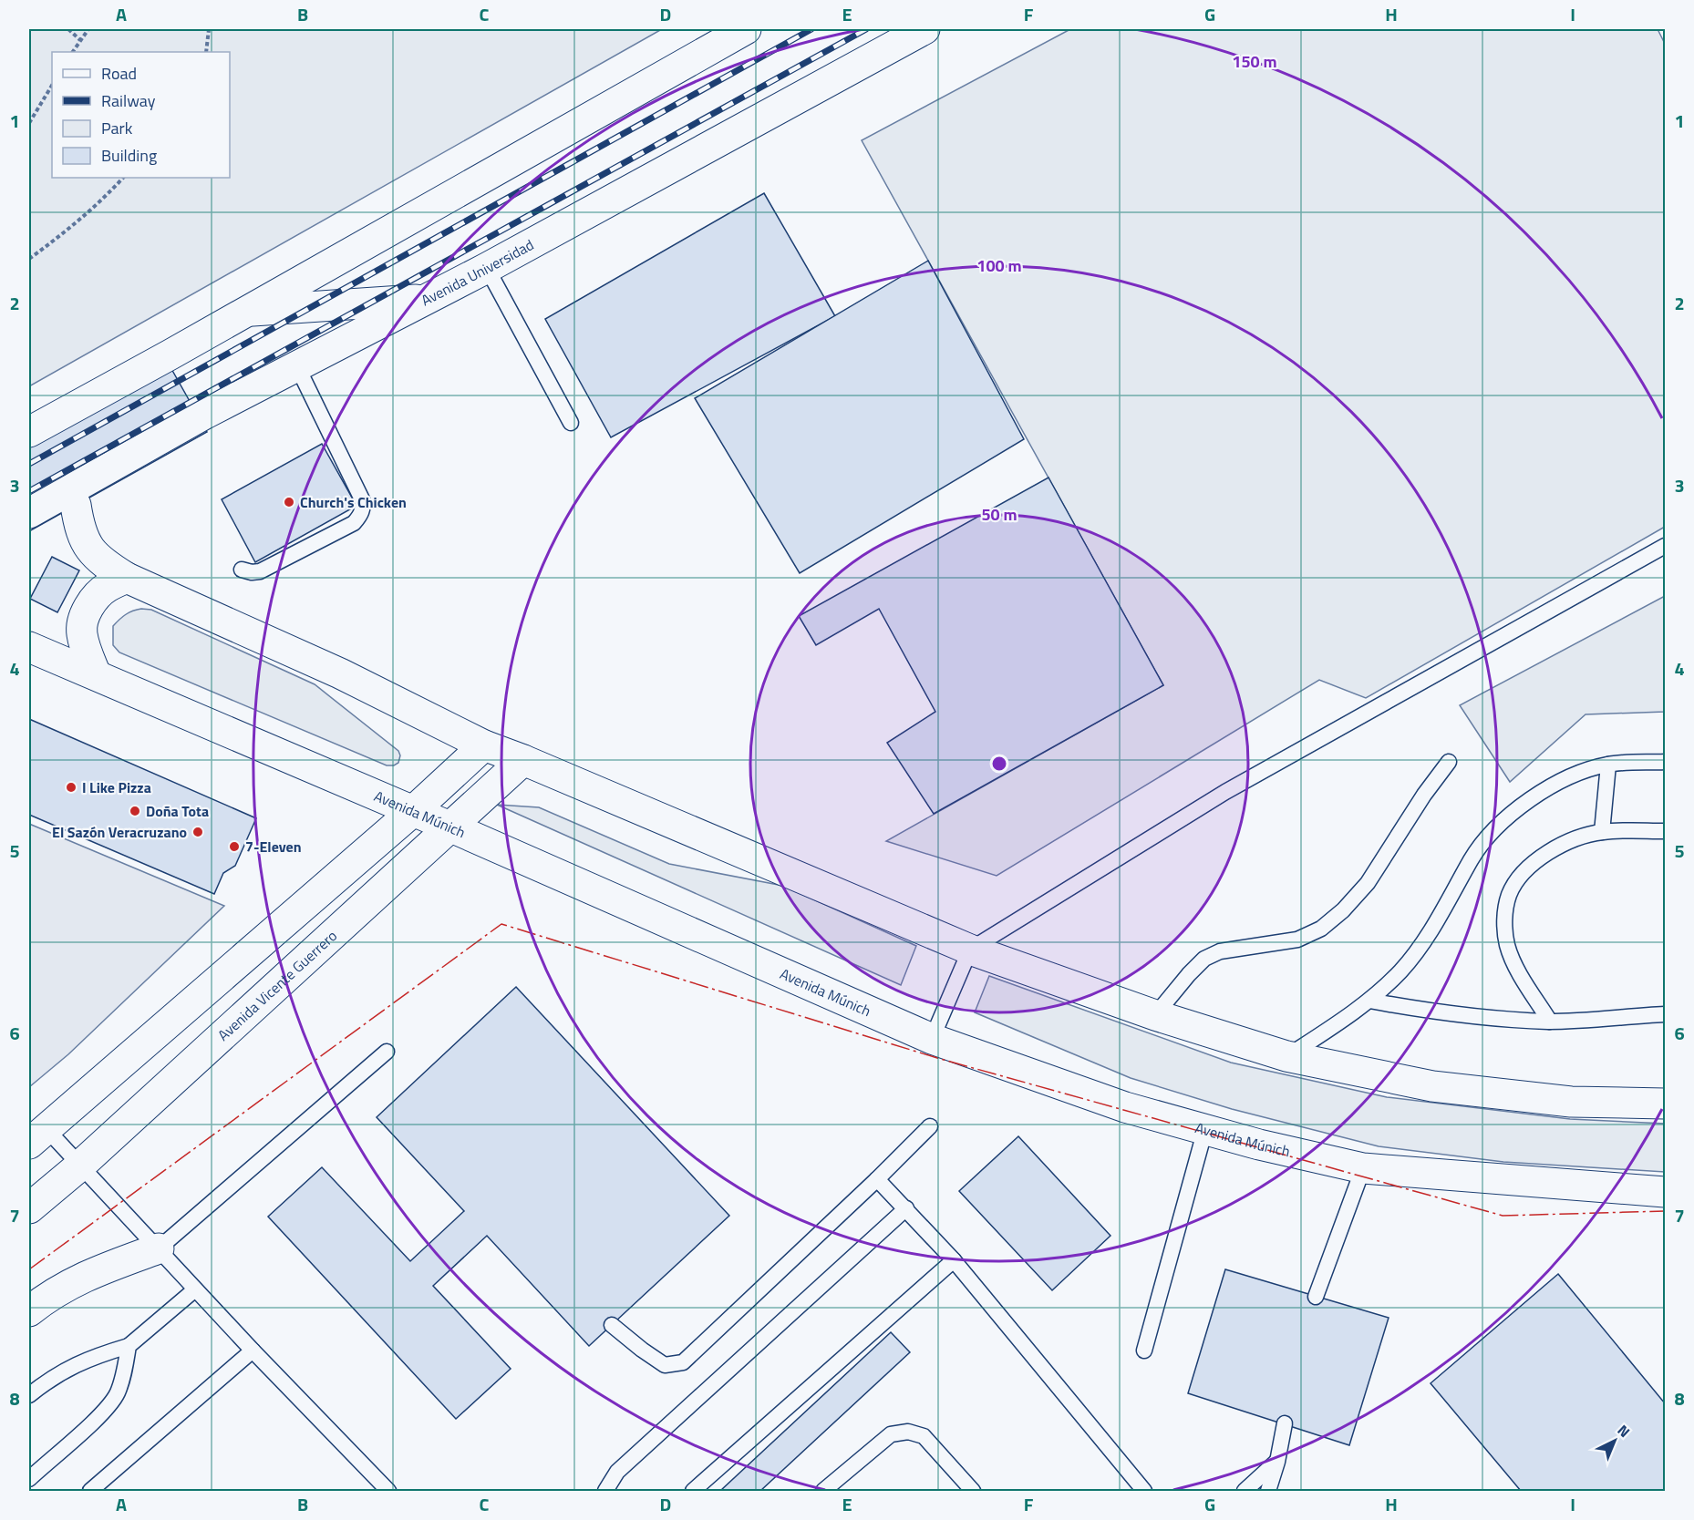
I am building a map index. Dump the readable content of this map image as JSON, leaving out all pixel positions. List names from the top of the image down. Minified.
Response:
{"streets":{"main road":["Avenida Universidad","Avenida Múnich","Avenida Vicente Guerrero"]},"crossings":[["Avenida Múnich","Avenida Vicente Guerrero"]],"places":["Church's Chicken","I Like Pizza","Doña Tota","El Sazón Veracruzano","7-Eleven"],"legend":["Road","Railway","Park","Building"],"north":"top right","grid":{"columns":["A","B","C","D","E","F","G","H","I"],"rows":["1","2","3","4","5","6","7","8"]},"rings":["150 m","100 m","50 m"]}
